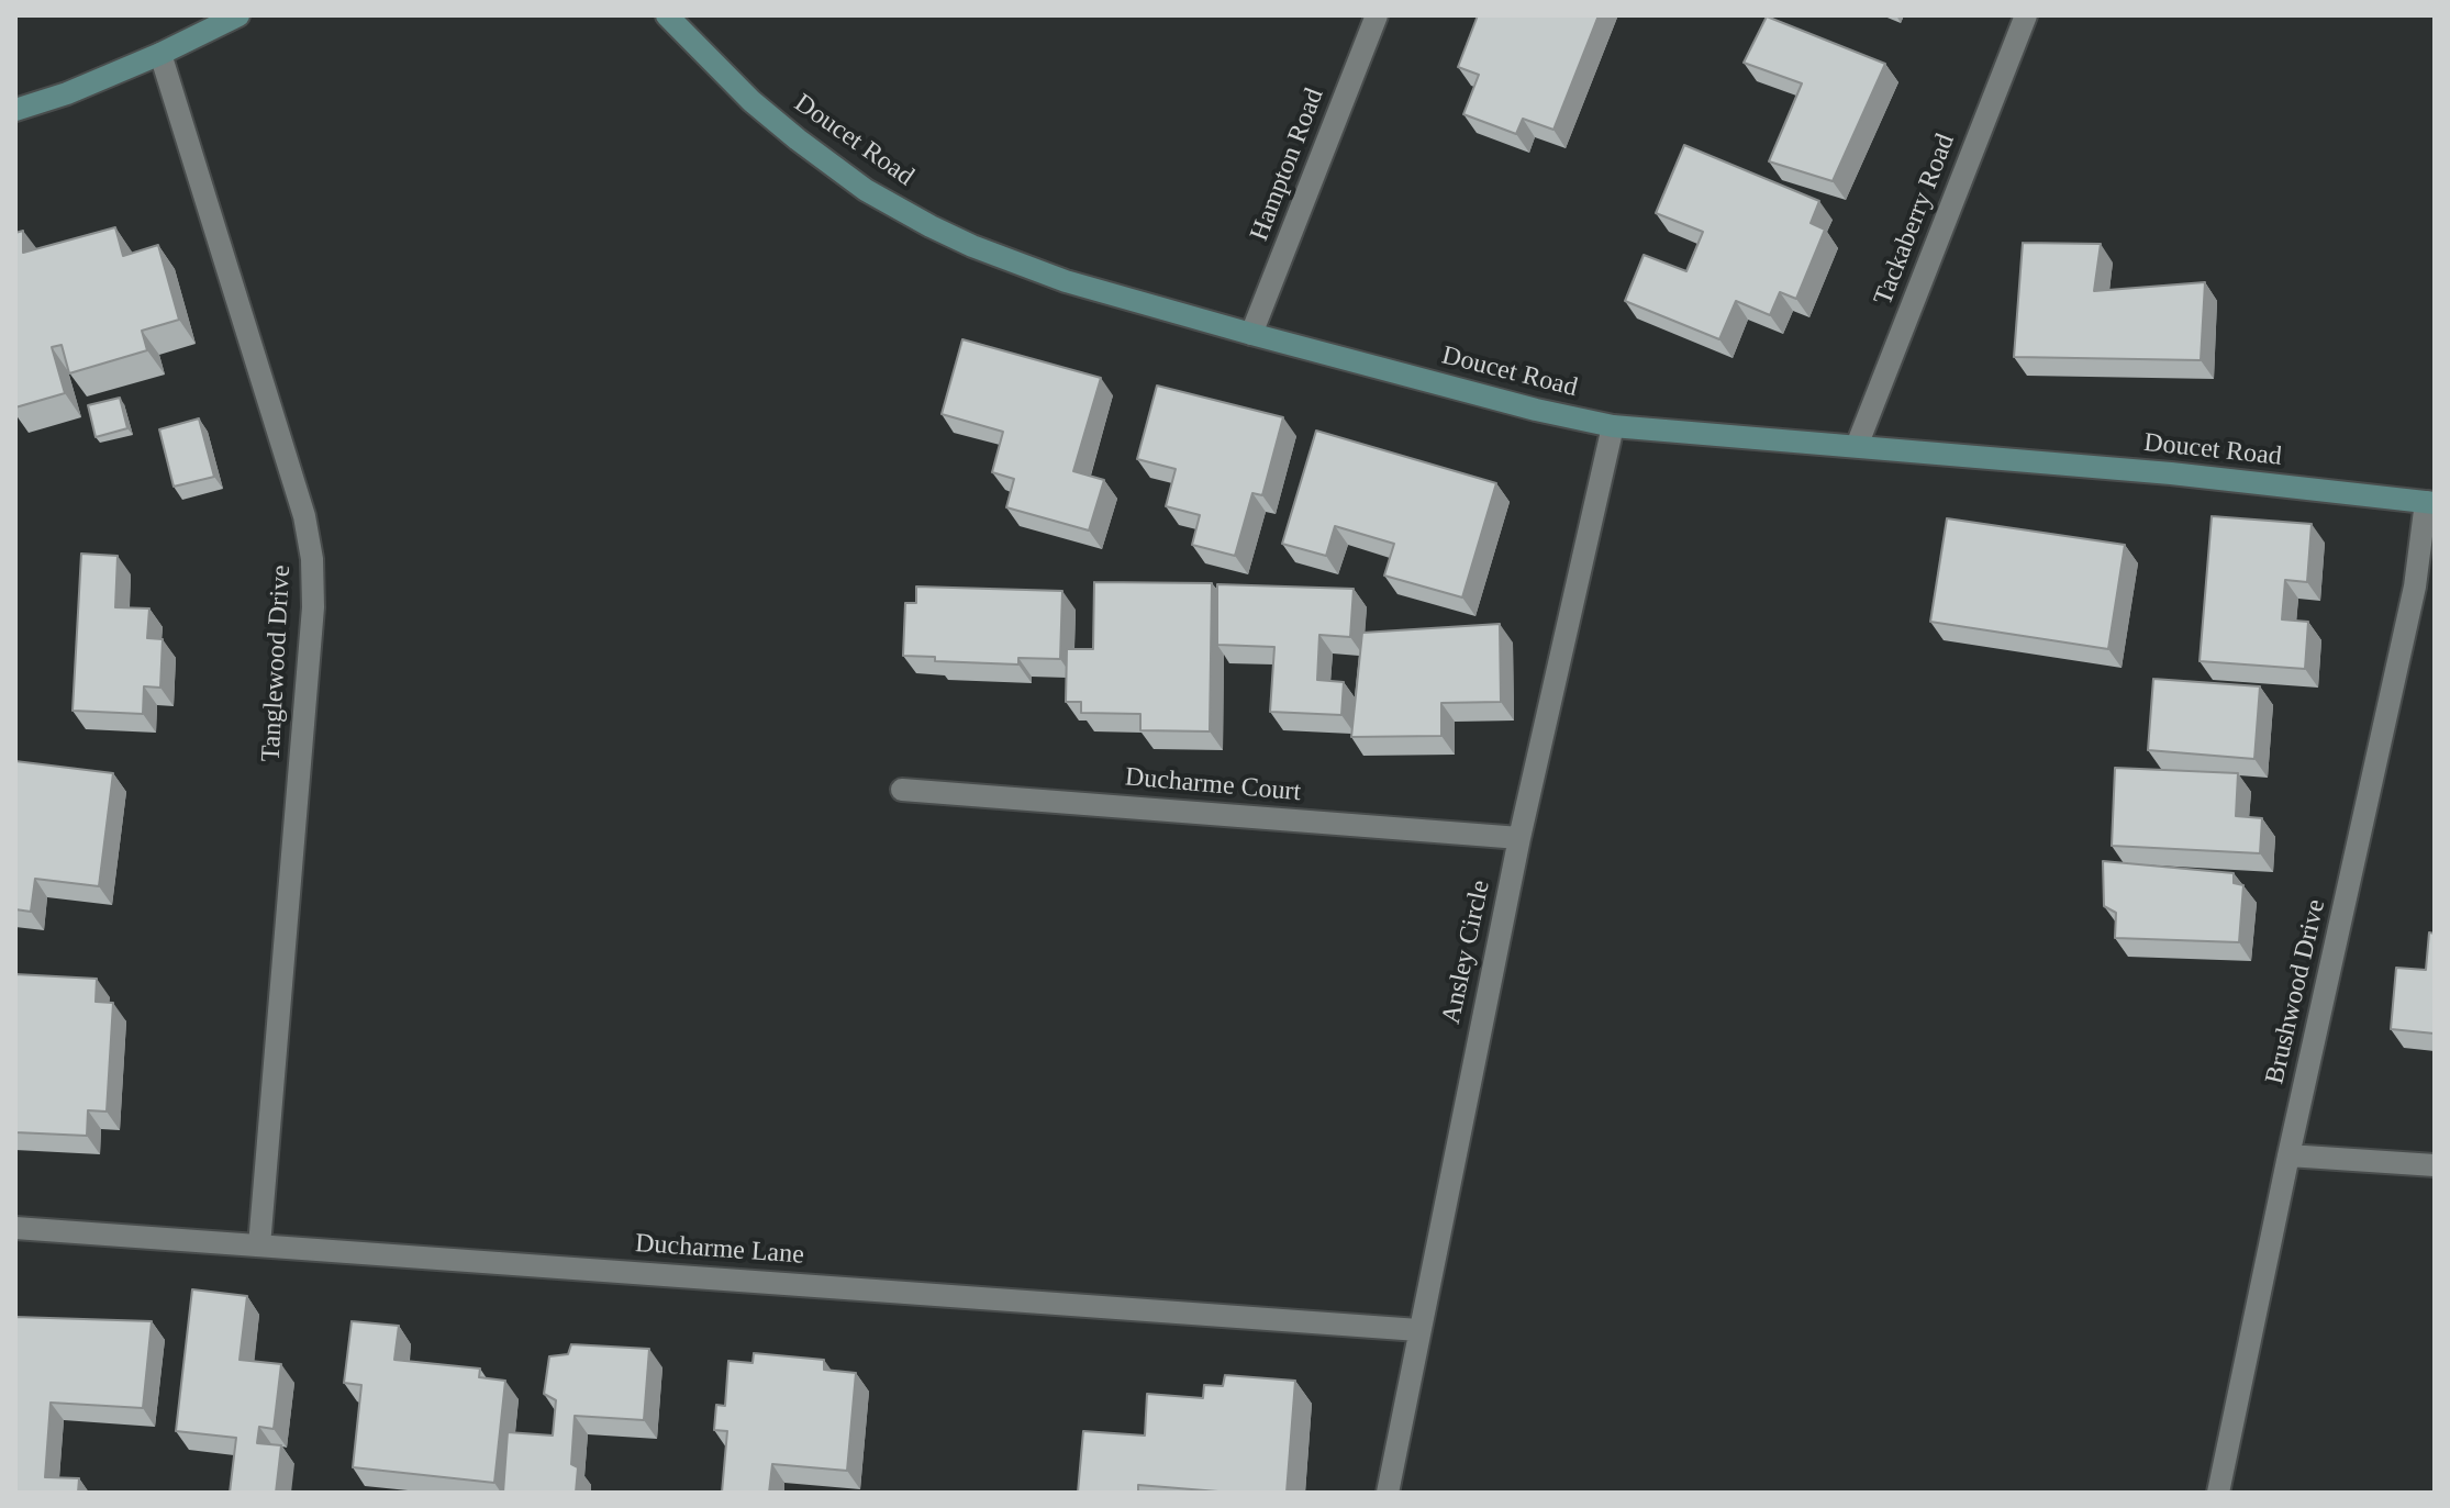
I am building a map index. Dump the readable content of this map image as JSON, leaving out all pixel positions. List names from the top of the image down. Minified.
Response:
{"streets":{"street":["Doucet Road","Hampton Road","Tackaberry Road","Tanglewood Drive","Ducharme Court","Ansley Circle","Brushwood Drive","Ducharme Lane"]},"crossings":[["Doucet Road","Hampton Road"],["Doucet Road","Tackaberry Road"],["Doucet Road","Ansley Circle"],["Doucet Road","Brushwood Drive"],["Tanglewood Drive","Ducharme Lane"],["Ducharme Court","Ansley Circle"],["Ansley Circle","Ducharme Lane"]]}
